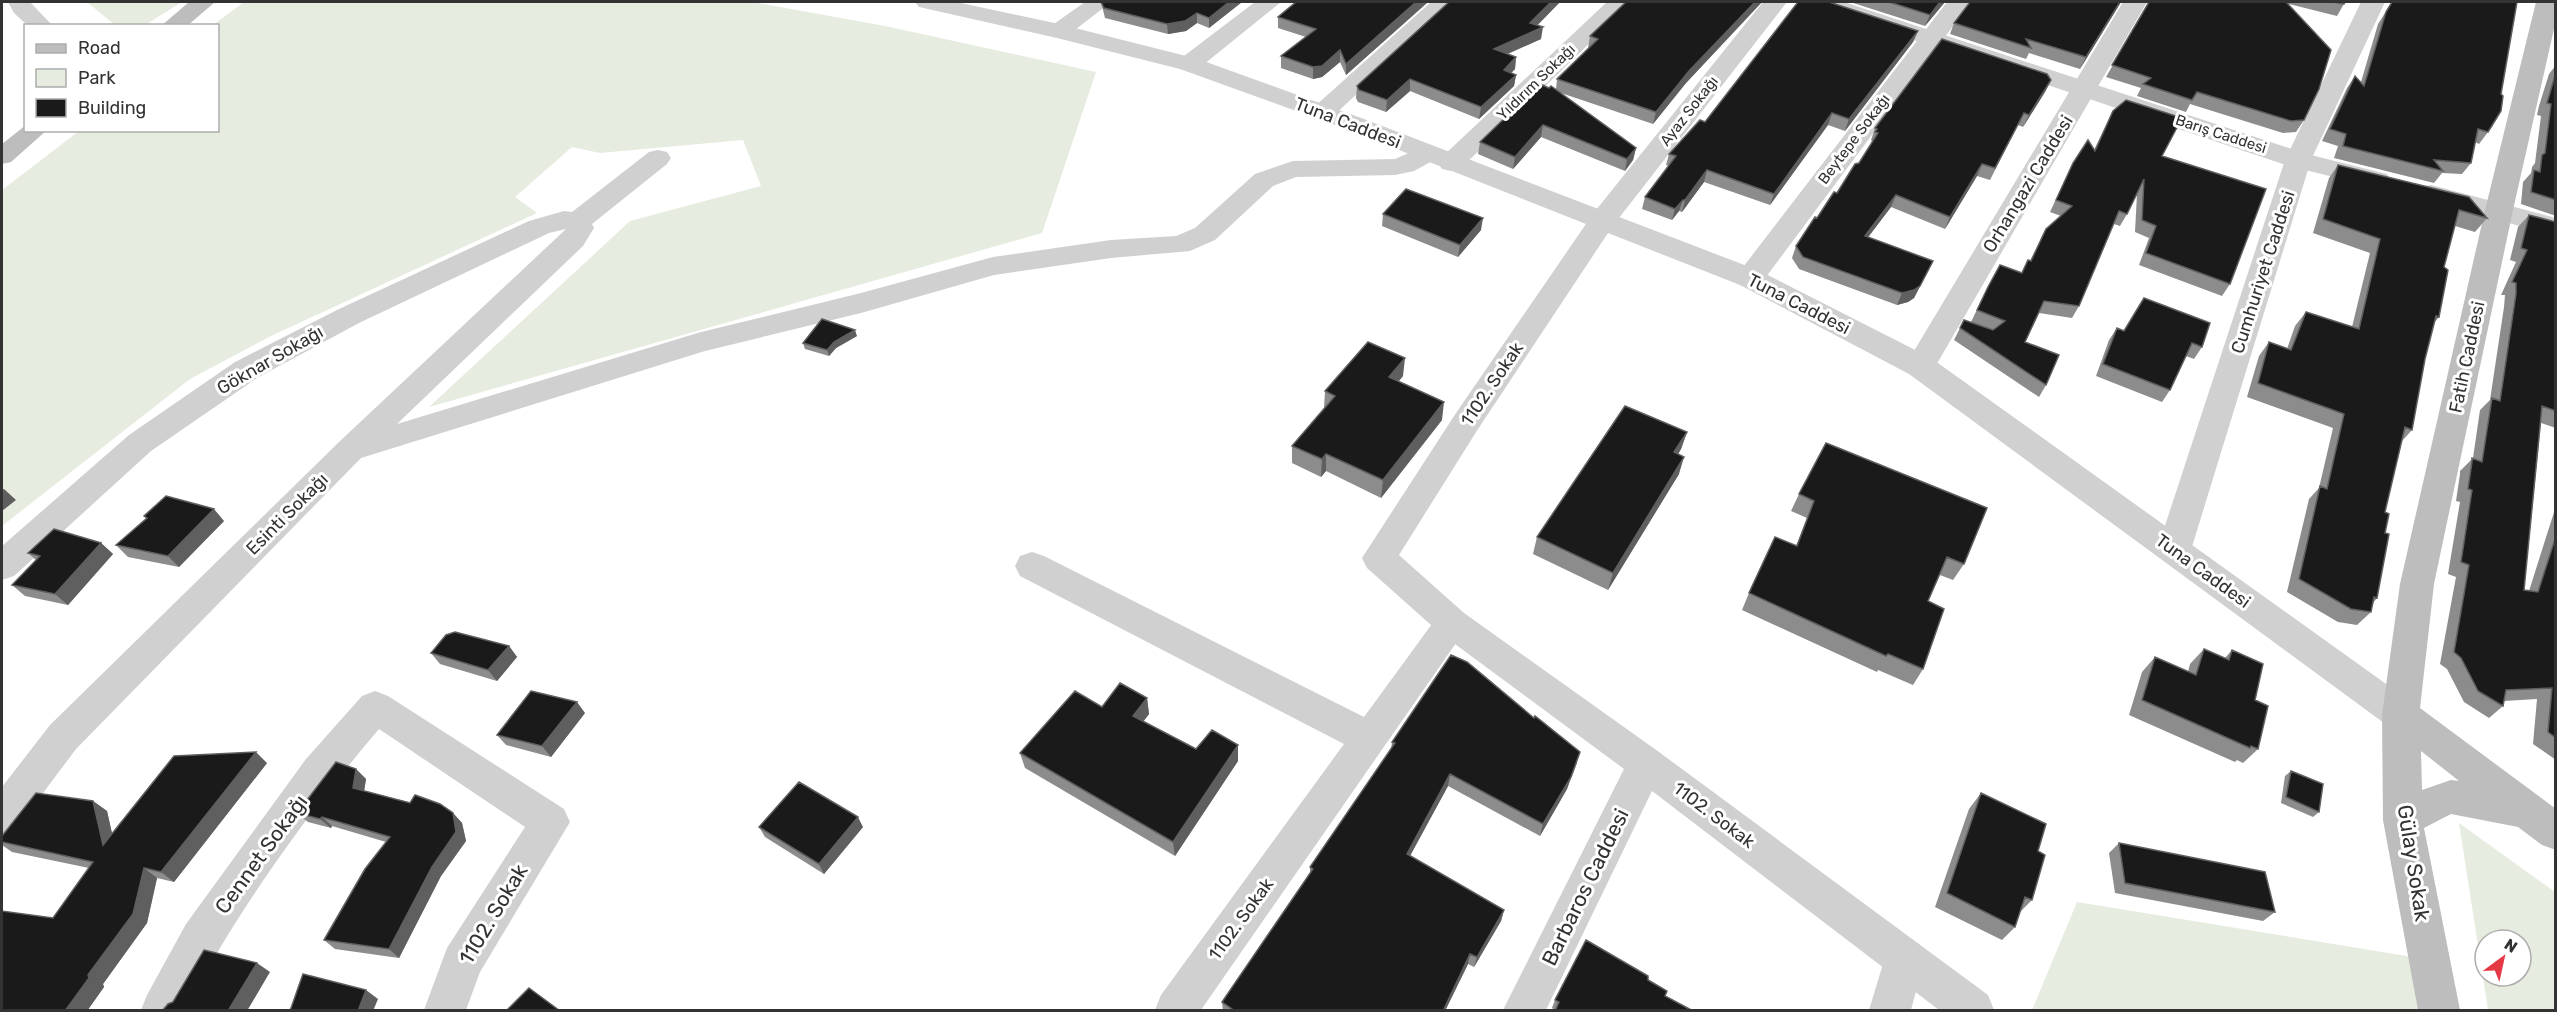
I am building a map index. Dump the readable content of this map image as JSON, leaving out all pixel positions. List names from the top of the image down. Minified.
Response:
{"streets":{"main road":["Tuna Caddesi","Fatih Caddesi","Gülay Sokak"],"street":["Yıldırım Sokağı","Ayaz Sokağı","Barış Caddesi","Beytepe Sokağı","Orhangazi Caddesi","Cumhuriyet Caddesi","Göknar Sokağı","1102. Sokak","Esinti Sokağı","Cennet Sokağı","Barbaros Caddesi"]},"crossings":[["Yıldırım Sokağı","Tuna Caddesi"],["Yıldırım Sokağı","Esinti Sokağı"],["Ayaz Sokağı","Tuna Caddesi"],["Ayaz Sokağı","1102. Sokak"],["Tuna Caddesi","Beytepe Sokağı"],["Tuna Caddesi","Orhangazi Caddesi"],["Tuna Caddesi","Cumhuriyet Caddesi"],["Tuna Caddesi","Fatih Caddesi"],["Tuna Caddesi","1102. Sokak"],["Tuna Caddesi","Gülay Sokak"],["Barış Caddesi","Beytepe Sokağı"],["Barış Caddesi","Orhangazi Caddesi"],["Barış Caddesi","Cumhuriyet Caddesi"],["Barış Caddesi","Fatih Caddesi"],["Fatih Caddesi","Gülay Sokak"],["Göknar Sokağı","Esinti Sokağı"],["1102. Sokak","Cennet Sokağı"],["1102. Sokak","Barbaros Caddesi"]],"legend":["Road","Park","Building"],"north":"top right"}
